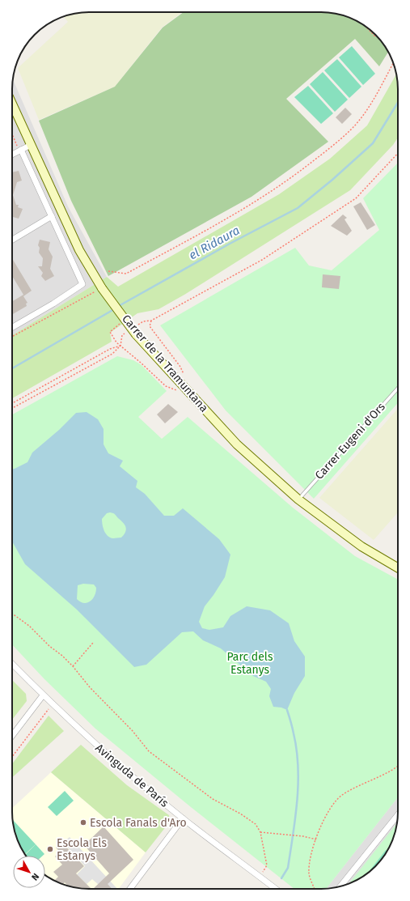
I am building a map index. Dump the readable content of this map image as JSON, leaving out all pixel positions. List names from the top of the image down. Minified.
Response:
{"streets":{"main road":["Carrer de la Tramuntana"],"street":["Avinguda de París"],"lane":["Carrer Eugeni d'Ors"]},"crossings":[["Carrer de la Tramuntana","Carrer Eugeni d'Ors"]],"water":["el Ridaura"],"parks":["Parc dels Estanys"],"places":["Escola Fanals d'Aro","Escola Els Estanys"],"north":"bottom right"}
